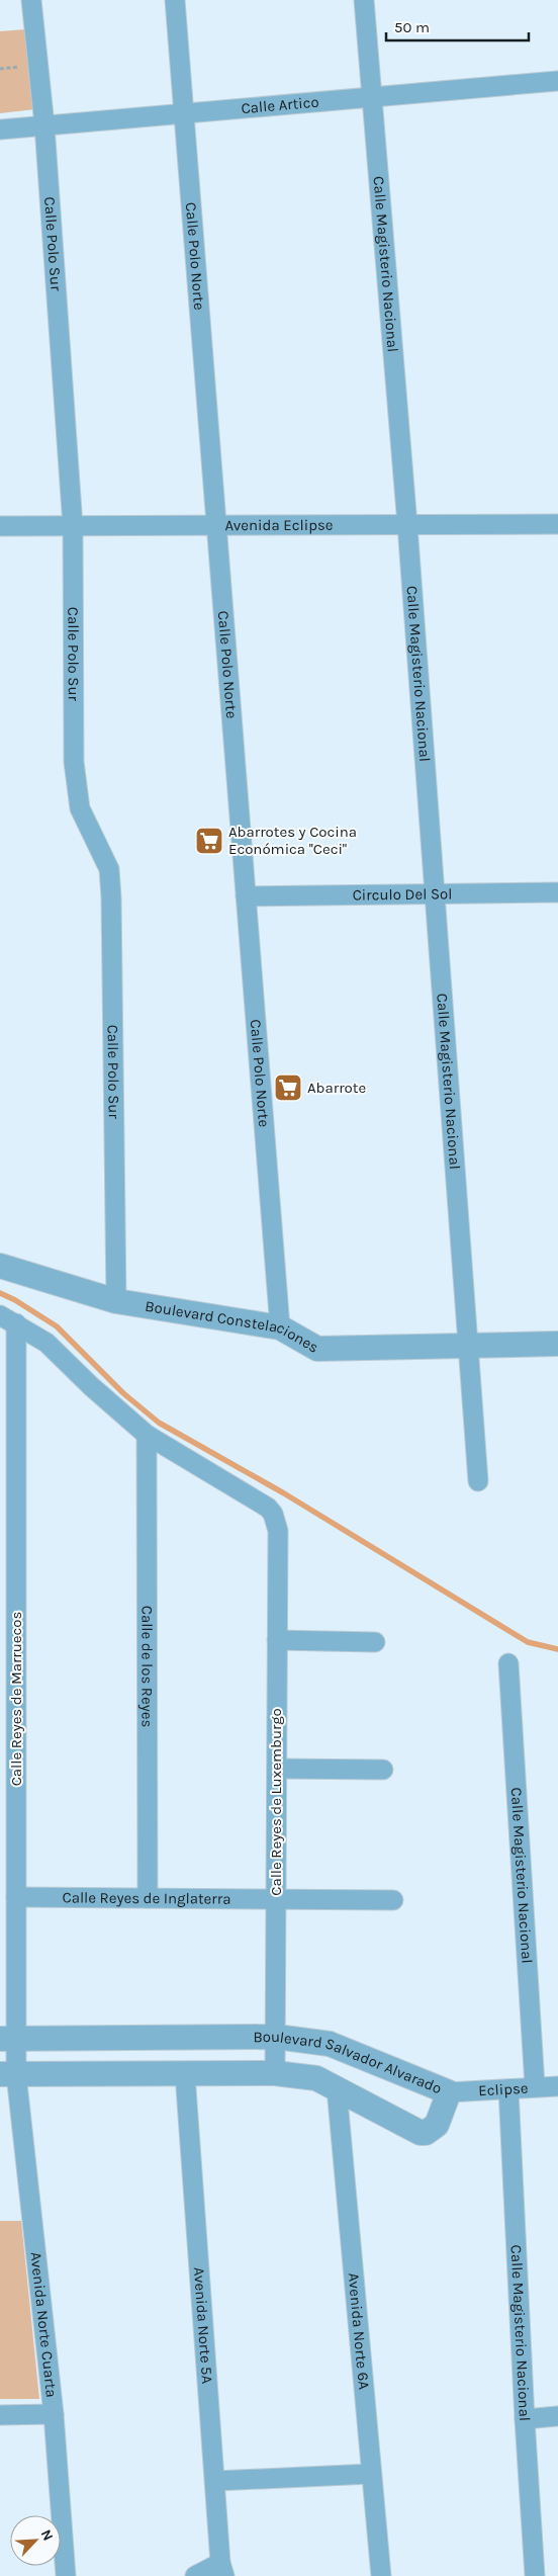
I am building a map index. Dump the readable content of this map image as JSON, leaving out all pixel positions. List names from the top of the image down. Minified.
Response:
{"streets":{"street":["Calle Artico","Calle Polo Sur","Calle Polo Norte","Calle Magisterio Nacional","Avenida Eclipse","Circulo Del Sol","Boulevard Constelaciones","Calle de los Reyes","Calle Reyes de Marruecos","Calle Reyes de Luxemburgo","Calle Reyes de Inglaterra","Boulevard Salvador Alvarado","Eclipse","Avenida Norte Cuarta","Avenida Norte 5A","Avenida Norte 6A"]},"crossings":[["Calle Artico","Calle Polo Sur"],["Calle Artico","Calle Polo Norte"],["Calle Artico","Calle Magisterio Nacional"],["Calle Polo Sur","Avenida Eclipse"],["Calle Polo Sur","Boulevard Constelaciones"],["Calle Polo Norte","Avenida Eclipse"],["Calle Polo Norte","Circulo Del Sol"],["Calle Polo Norte","Boulevard Constelaciones"],["Calle Magisterio Nacional","Avenida Eclipse"],["Calle Magisterio Nacional","Circulo Del Sol"],["Calle Magisterio Nacional","Boulevard Constelaciones"],["Calle Magisterio Nacional","Eclipse"],["Calle de los Reyes","Calle Reyes de Luxemburgo"],["Calle de los Reyes","Calle Reyes de Inglaterra"],["Calle Reyes de Marruecos","Calle Reyes de Inglaterra"],["Calle Reyes de Marruecos","Boulevard Salvador Alvarado"],["Calle Reyes de Marruecos","Avenida Norte Cuarta"],["Calle Reyes de Luxemburgo","Calle Reyes de Inglaterra"],["Calle Reyes de Luxemburgo","Boulevard Salvador Alvarado"],["Boulevard Salvador Alvarado","Eclipse"],["Boulevard Salvador Alvarado","Avenida Norte Cuarta"],["Boulevard Salvador Alvarado","Avenida Norte 5A"],["Boulevard Salvador Alvarado","Avenida Norte 6A"]],"places":{"supermarket":["Abarrotes y Cocina Económica ''Ceci''","Abarrote"]},"scale_bar":"50 m","north":"top right"}
